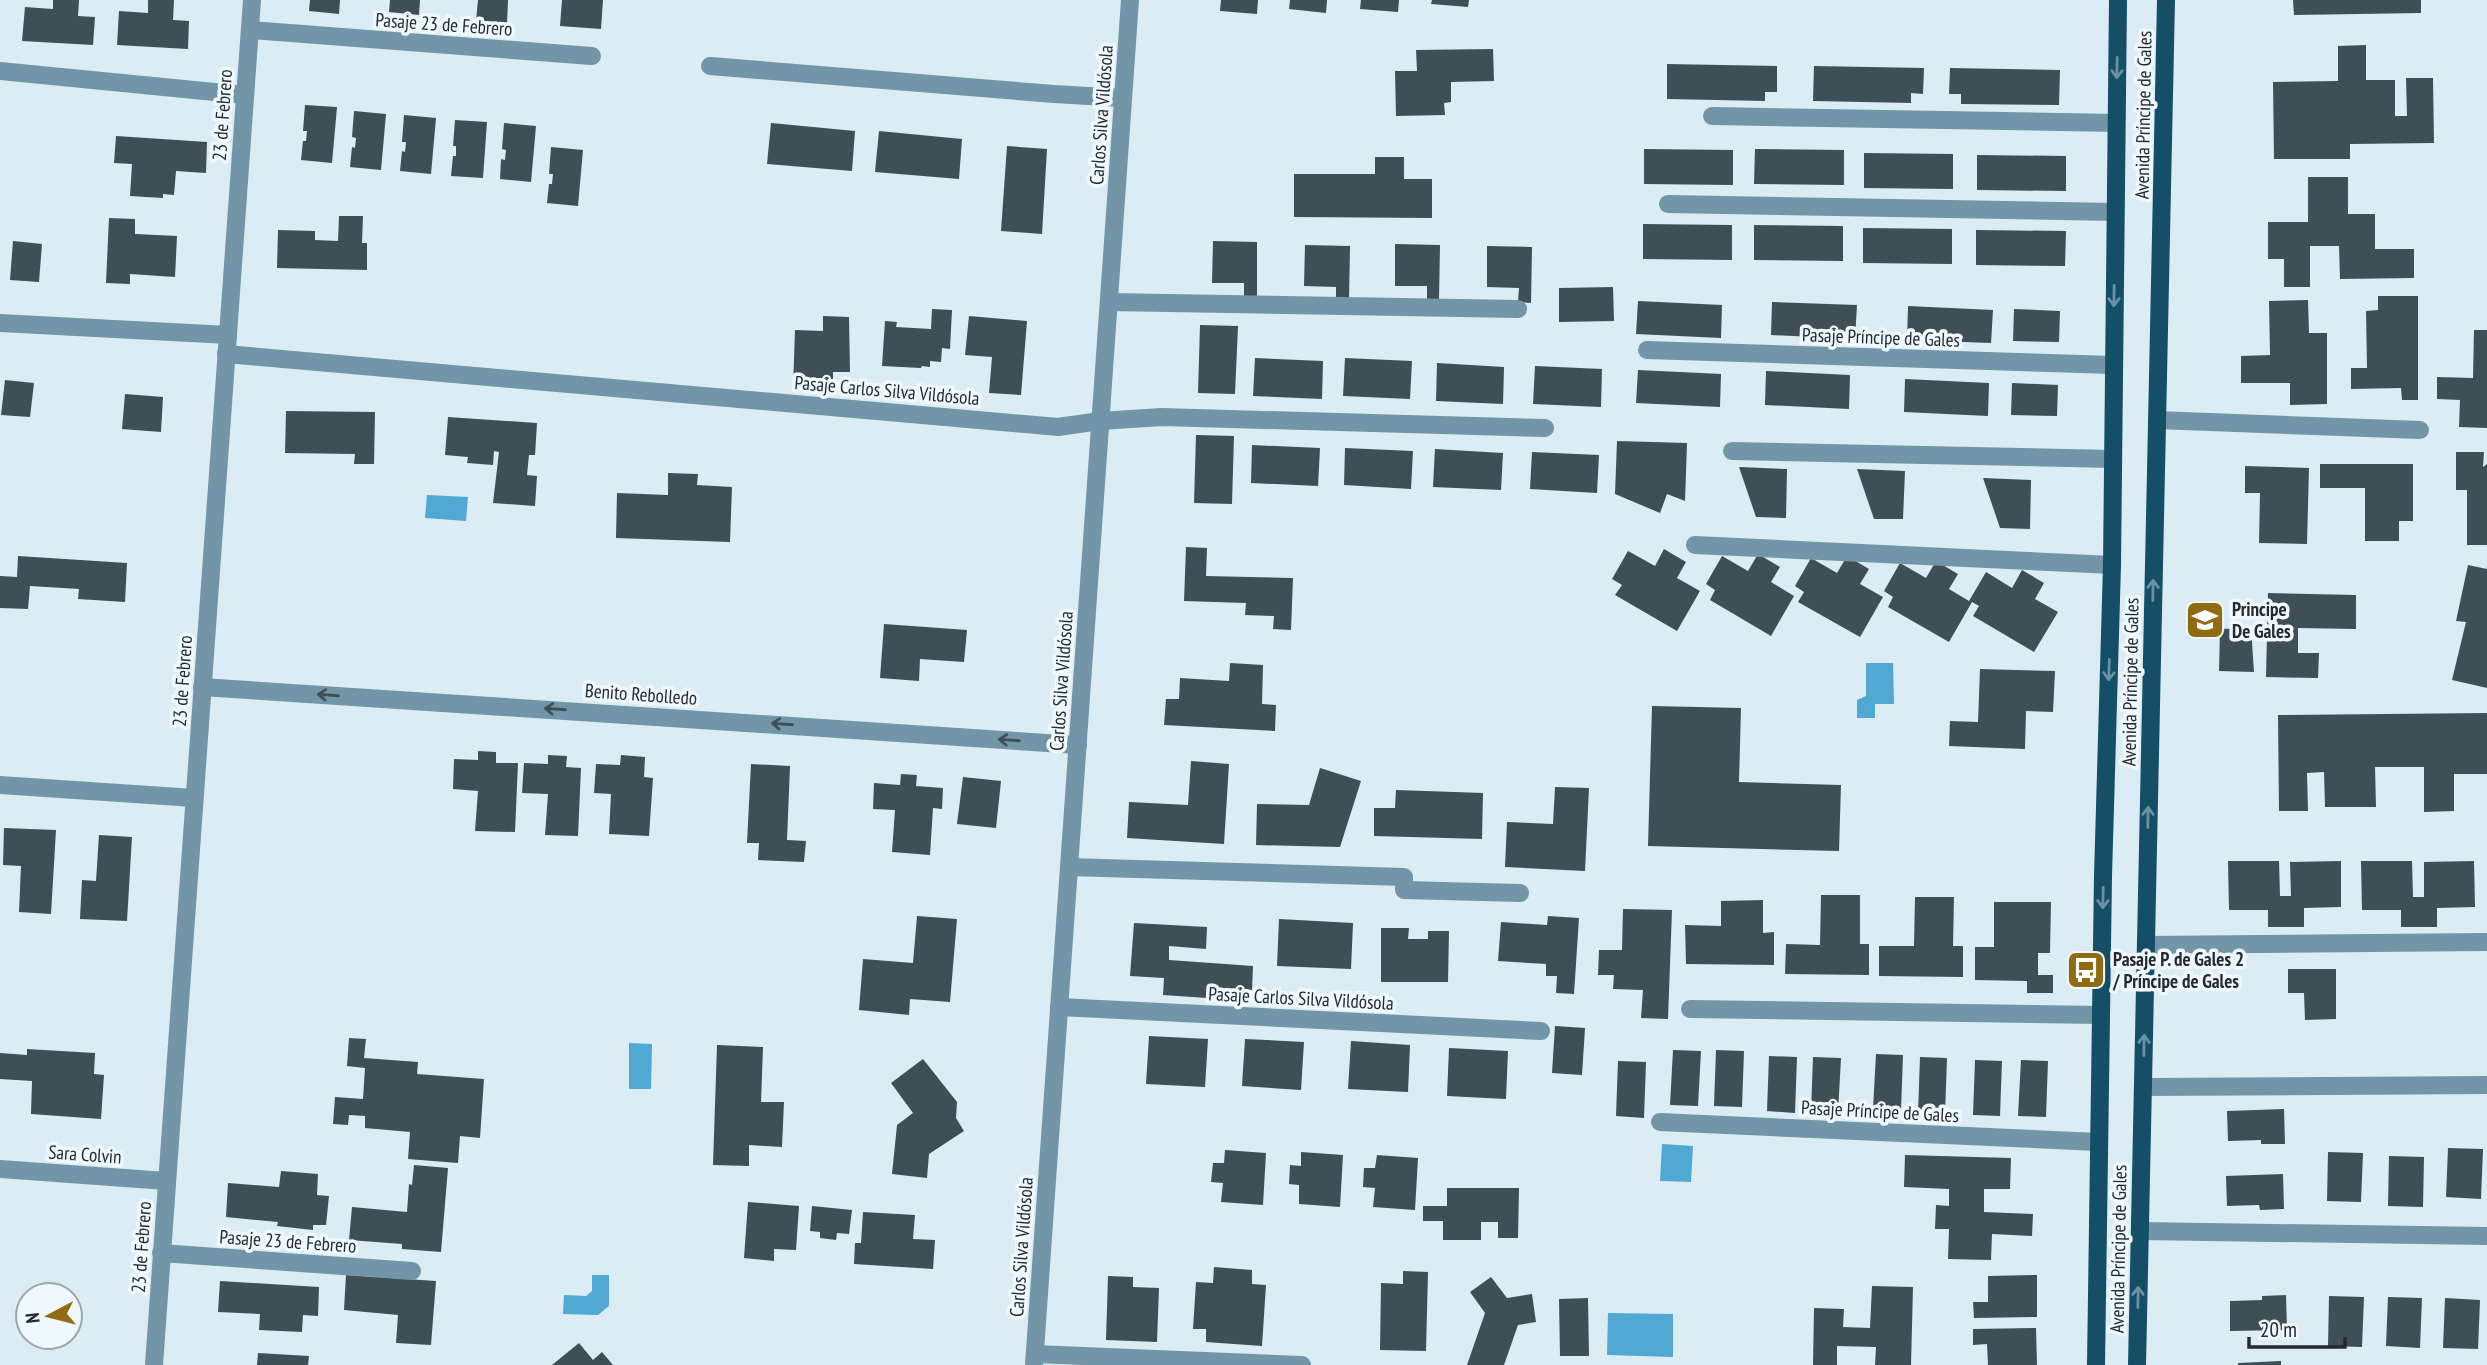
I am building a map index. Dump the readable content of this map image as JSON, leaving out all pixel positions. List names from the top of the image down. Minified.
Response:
{"streets":{"main road":["Avenida Príncipe de Gales"],"street":["Pasaje 23 de Febrero","23 de Febrero","Carlos Silva Vildósola","Pasaje Príncipe de Gales","Pasaje Carlos Silva Vildósola","Benito Rebolledo","Sara Colvin"]},"crossings":[["Pasaje 23 de Febrero","23 de Febrero"],["23 de Febrero","Pasaje Carlos Silva Vildósola"],["23 de Febrero","Benito Rebolledo"],["23 de Febrero","Sara Colvin"],["Carlos Silva Vildósola","Pasaje Carlos Silva Vildósola"],["Carlos Silva Vildósola","Benito Rebolledo"],["Avenida Príncipe de Gales","Pasaje Príncipe de Gales"]],"one_way":["Benito Rebolledo"],"places":{"school or university":["Principe De Gales"],"bus stop":["Pasaje P. de Gales 2 / Príncipe de Gales"]},"scale_bar":"20 m","north":"left"}
